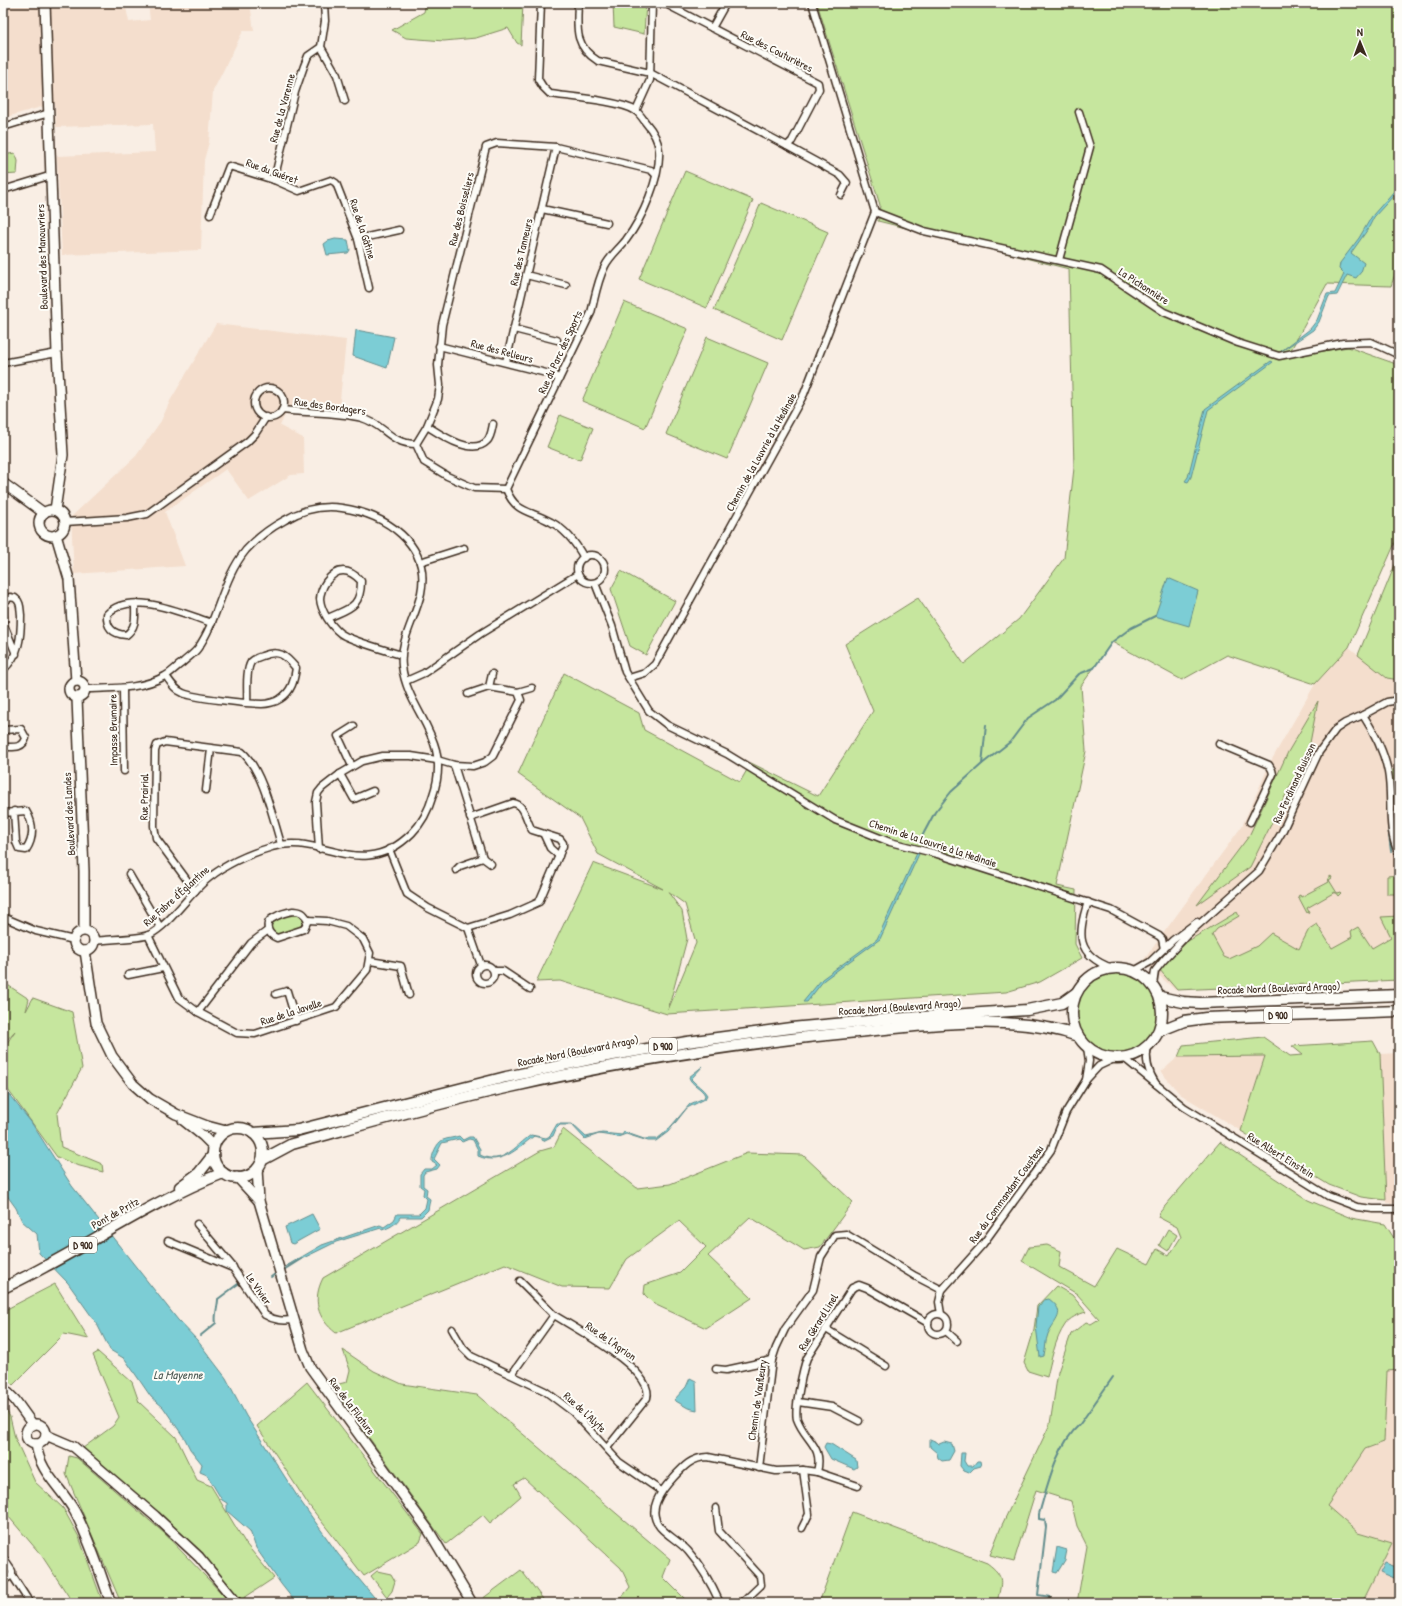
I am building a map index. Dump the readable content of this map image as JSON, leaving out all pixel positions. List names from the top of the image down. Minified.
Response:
{"streets":{"main road":["Rocade Nord (Boulevard Arago)","D 900","Pont de Pritz"],"street":["Rue des Couturières","Rue de la Varenne","Rue du Guéret","Rue des Boisseliers","Rue de la Gâtine","Rue des Tanneurs","Boulevard des Manouvriers","La Pichonnière","Rue des Relieurs","Rue du Parc des Sports","Rue des Bordagers","Chemin de la Louvrie à la Hedinaie","Impasse Brumaire","Rue Ferdinand Buisson","Rue Prairial","Boulevard des Landes","Rue Fabre d'Églantine","Rue de la Javelle","Rue Albert Einstein","Rue du Commandant Cousteau","Le Vivier","Rue Gérard Linel","Rue de l'Agrion","Chemin de Vaufleury","Rue de la Filature","Rue de l'Alyte"]},"crossings":[["Rue de la Varenne","Rue du Guéret"],["Rue du Guéret","Rue de la Gâtine"],["Rue des Boisseliers","Rue des Tanneurs"],["Rue des Boisseliers","Rue des Relieurs"],["Rue des Boisseliers","Rue du Parc des Sports"],["Rue des Boisseliers","Rue des Bordagers"],["Rue des Tanneurs","Rue des Relieurs"],["La Pichonnière","Chemin de la Louvrie à la Hedinaie"],["Rue des Relieurs","Rue du Parc des Sports"],["Chemin de la Louvrie à la Hedinaie","Rue Ferdinand Buisson"],["Impasse Brumaire","Rue Fabre d'Églantine"],["Rue Ferdinand Buisson","Rocade Nord (Boulevard Arago)"],["Rue Ferdinand Buisson","D 900"],["Rue Ferdinand Buisson","Rue Albert Einstein"],["Rue Ferdinand Buisson","Rue du Commandant Cousteau"],["Rue Prairial","Rue Fabre d'Églantine"],["Boulevard des Landes","Rue Fabre d'Églantine"],["Rue Fabre d'Églantine","Rue de la Javelle"],["Rocade Nord (Boulevard Arago)","D 900"],["Rocade Nord (Boulevard Arago)","Rue Albert Einstein"],["Rocade Nord (Boulevard Arago)","Rue du Commandant Cousteau"],["Rocade Nord (Boulevard Arago)","Pont de Pritz"],["Rocade Nord (Boulevard Arago)","Rue de la Filature"],["D 900","Rue Albert Einstein"],["D 900","Rue du Commandant Cousteau"],["Rue Albert Einstein","Rue du Commandant Cousteau"],["Rue du Commandant Cousteau","Chemin de Vaufleury"],["Pont de Pritz","Rue de la Filature"],["Le Vivier","Rue de la Filature"],["Rue de l'Agrion","Rue de l'Alyte"]],"water":["La Mayenne"],"north":"top"}
